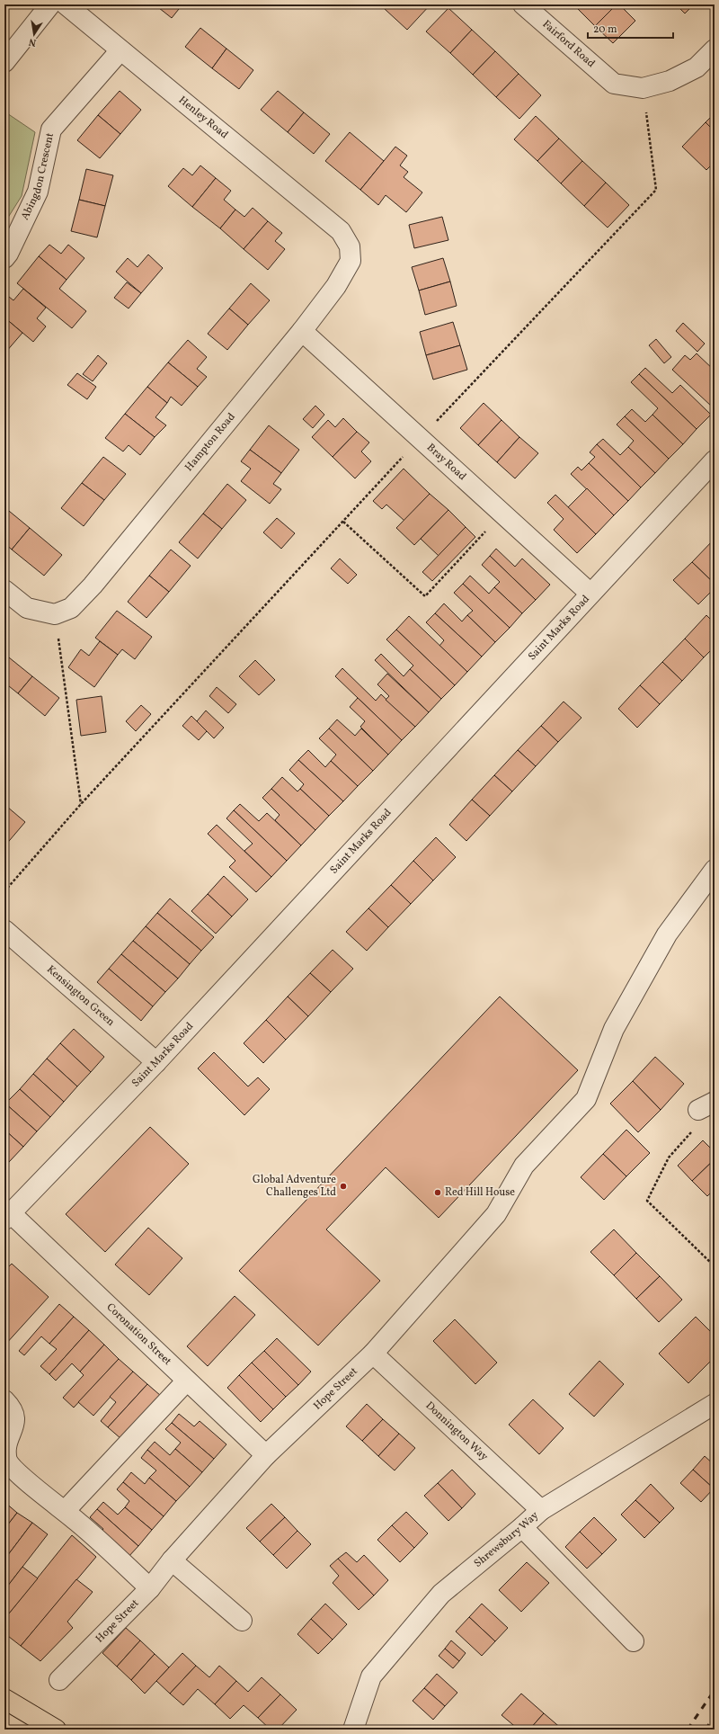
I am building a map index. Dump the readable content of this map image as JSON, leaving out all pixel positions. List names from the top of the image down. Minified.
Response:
{"streets":{"street":["Fairford Road","Henley Road","Abingdon Crescent","Hampton Road","Bray Road","Saint Marks Road","Kensington Green","Coronation Street","Hope Street","Donnington Way","Shrewsbury Way"]},"crossings":[["Henley Road","Abingdon Crescent"],["Henley Road","Hampton Road"],["Hampton Road","Bray Road"],["Bray Road","Saint Marks Road"],["Saint Marks Road","Kensington Green"],["Saint Marks Road","Coronation Street"],["Coronation Street","Hope Street"],["Hope Street","Donnington Way"],["Donnington Way","Shrewsbury Way"]],"places":["Global Adventure Challenges Ltd","Red Hill House"],"scale_bar":"20 m","north":"bottom"}
